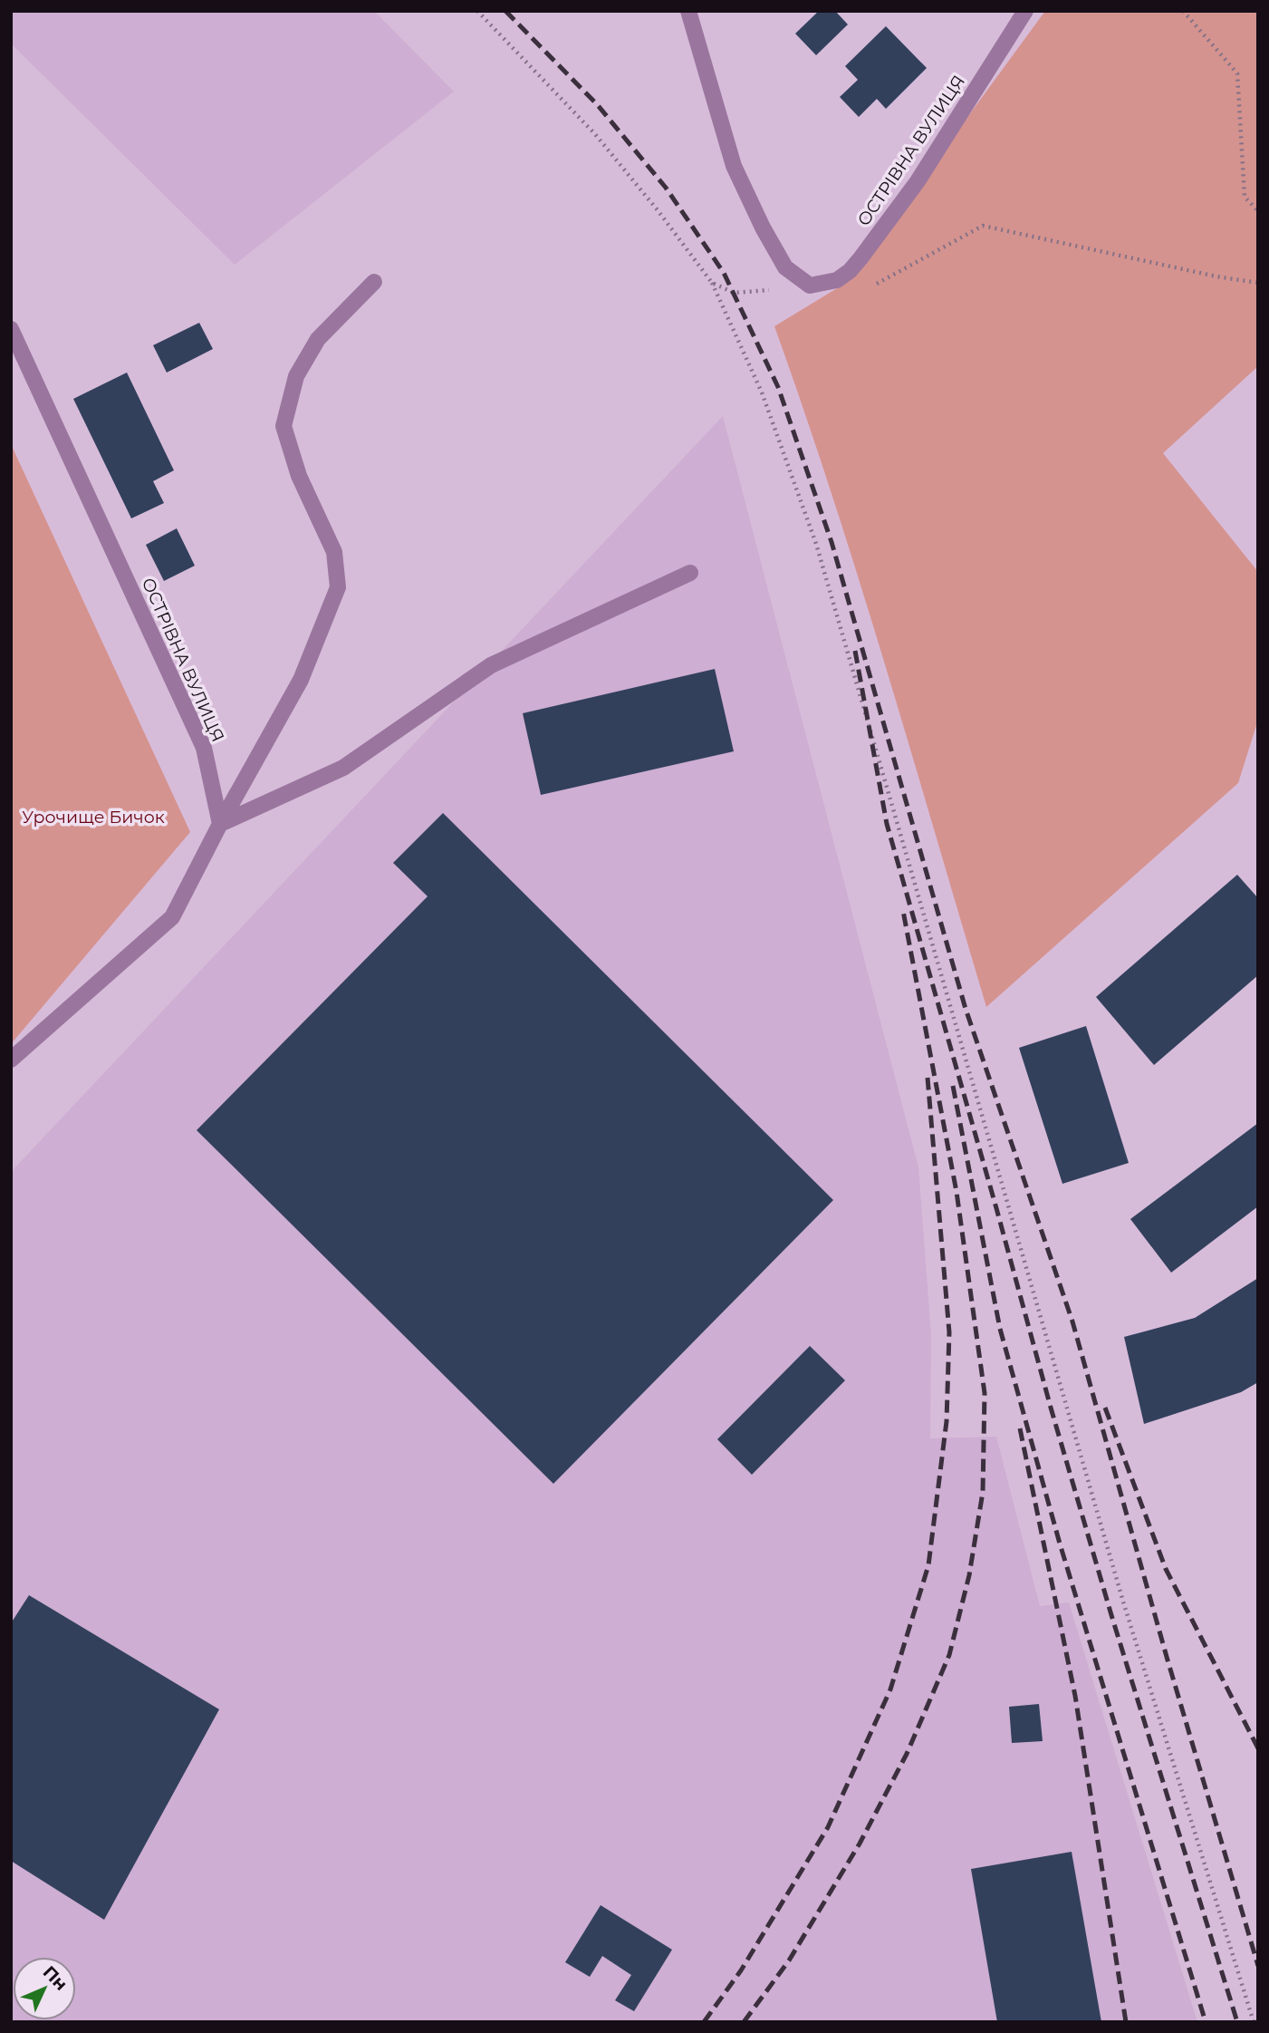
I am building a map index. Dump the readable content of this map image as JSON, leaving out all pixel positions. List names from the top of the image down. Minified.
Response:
{"streets":{"street":["ОСТРІВНА ВУЛИЦЯ"]},"parks":["Урочище Бичок"],"north":"top right"}
